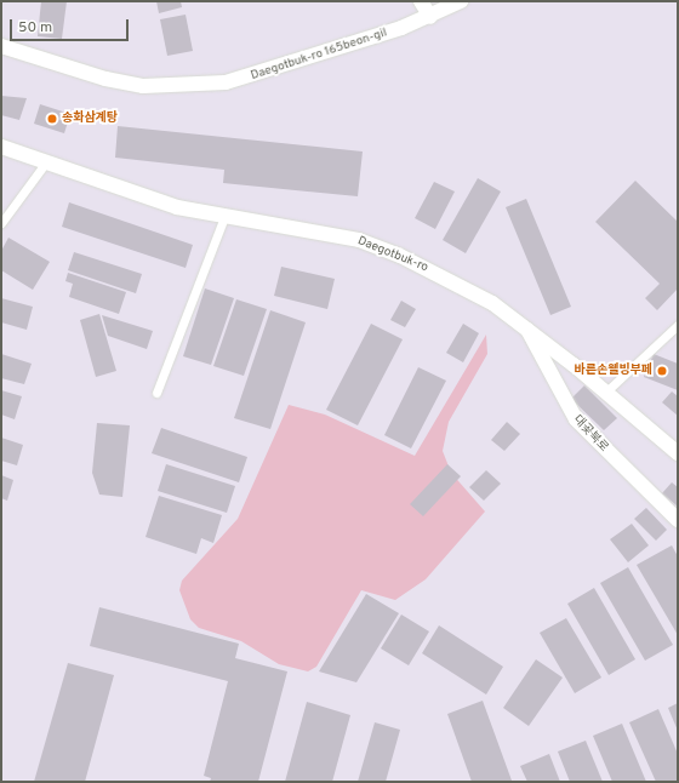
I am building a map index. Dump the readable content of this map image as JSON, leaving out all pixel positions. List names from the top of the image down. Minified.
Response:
{"streets":{"street":["Daegotbuk-ro 165beon-gil","Daegotbuk-ro","대곶북로"]},"crossings":[["Daegotbuk-ro","대곶북로"]],"places":["송화삼계탕","바른손웰빙부페"],"scale_bar":"50 m"}
